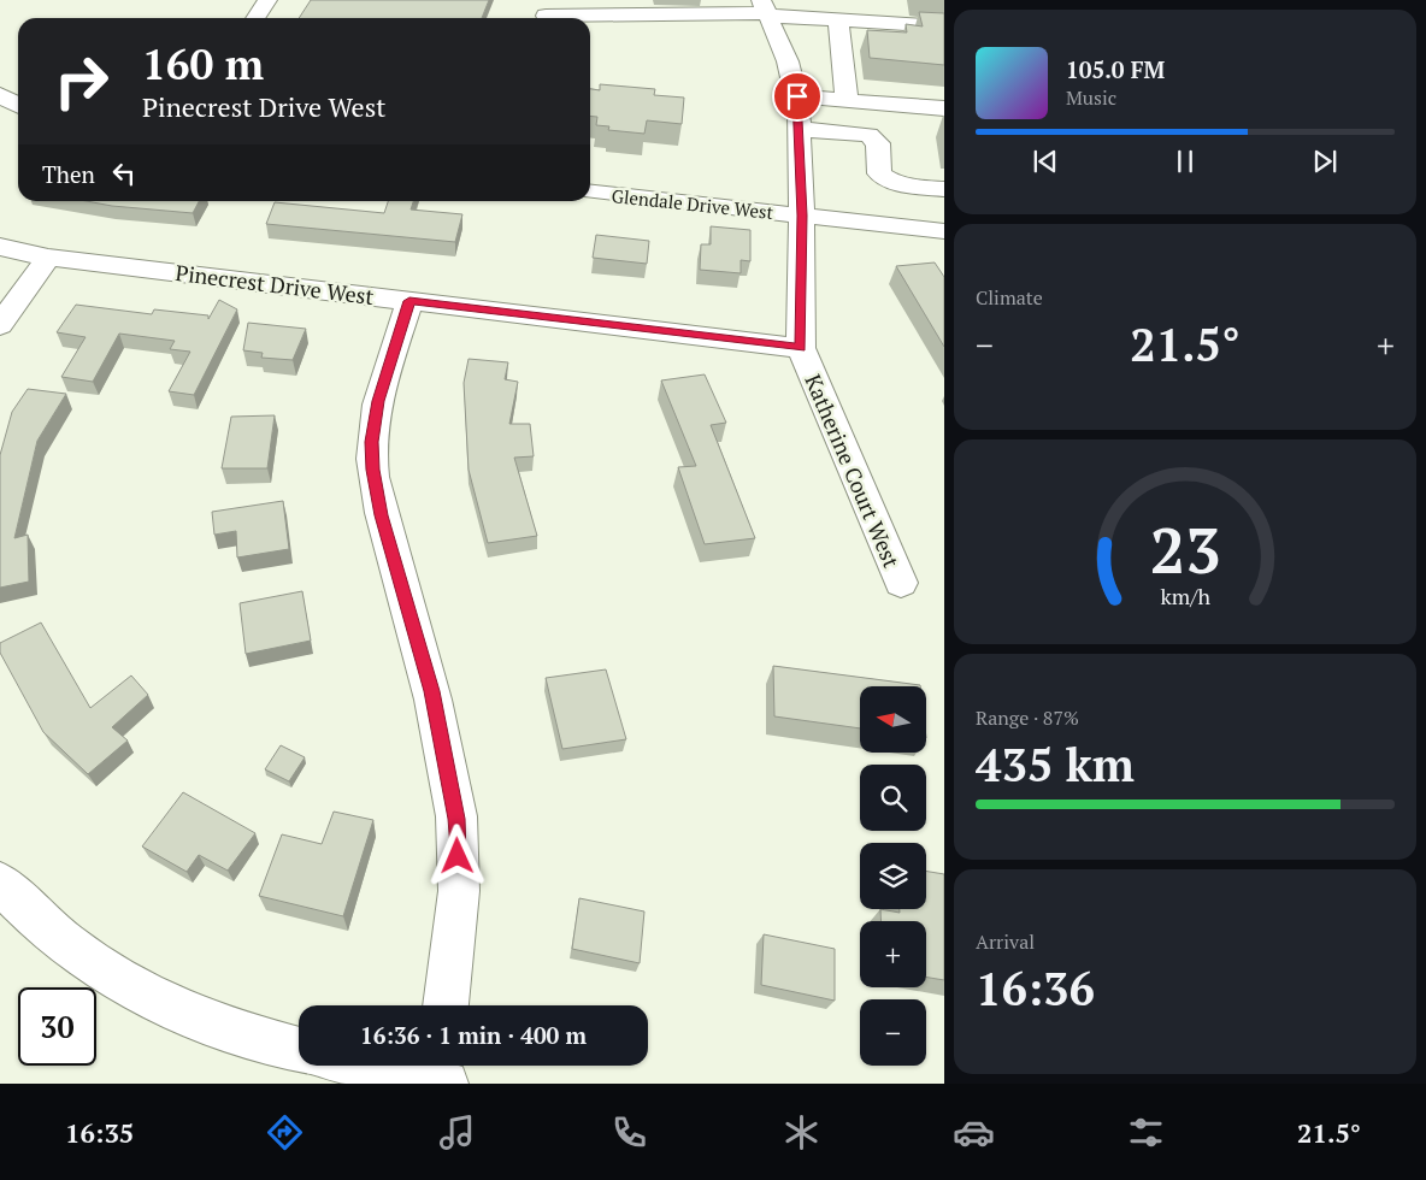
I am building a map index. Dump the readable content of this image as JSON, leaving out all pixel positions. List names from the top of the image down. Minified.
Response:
{"streets":{"street":["Glendale Drive West","Pinecrest Drive West","Katherine Court West"]},"crossings":[["Glendale Drive West","Katherine Court West"],["Pinecrest Drive West","Katherine Court West"]],"north":"left","page":{"turn":["160 m","Pinecrest Drive West"],"song":["105.0 FM","Music"],"then":"Then","tile":["Climate",["Range · 87%","435 km"],["Arrival","16:36"]],"heat":["−","21.5°","+"],"map_buttons":["+","−"],"limit":"30","trip":"16:36 · 1 min · 400 m","tabs":["16:35","21.5°"],"gauge":["23","km/h"]}}
